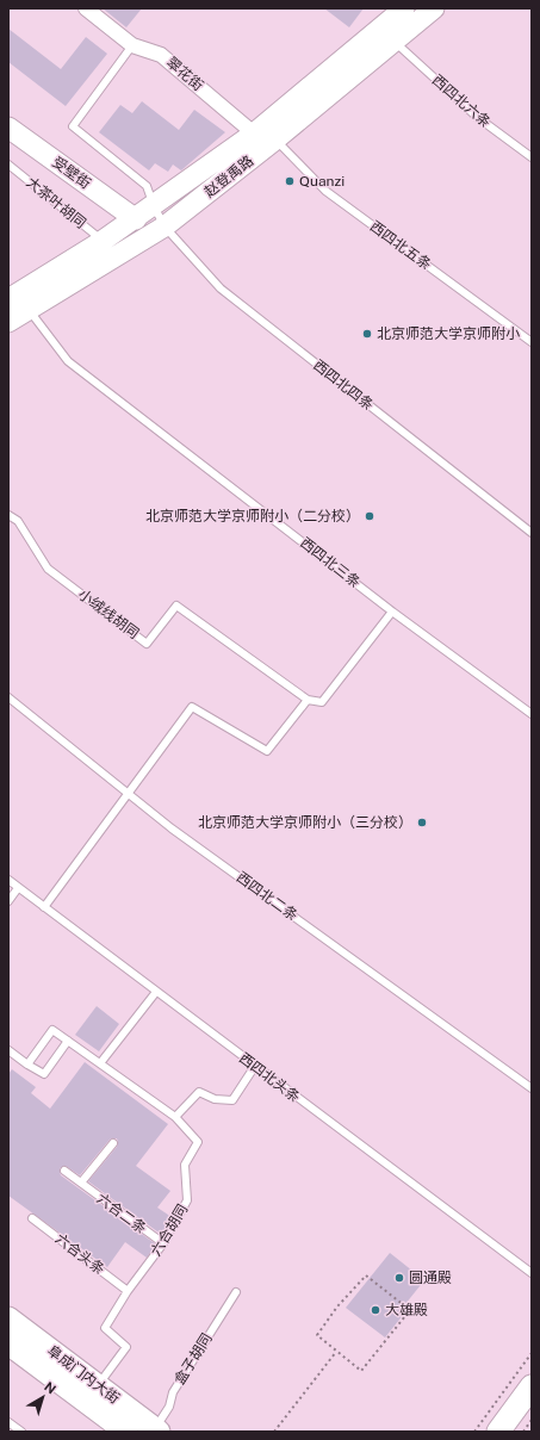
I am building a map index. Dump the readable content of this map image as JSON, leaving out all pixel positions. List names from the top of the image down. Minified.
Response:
{"streets":{"main road":["受壁街","赵登禹路","阜成门内大街"],"street":["翠花街"],"lane":["西四北六条","大茶叶胡同","西四北五条","西四北四条","西四北三条","小绒线胡同","西四北二条","西四北头条","六合二条","六合胡同","六合头条","盒子胡同"]},"crossings":[["翠花街","赵登禹路"],["翠花街","西四北四条"],["西四北六条","赵登禹路"],["受壁街","赵登禹路"],["赵登禹路","大茶叶胡同"],["赵登禹路","西四北五条"],["赵登禹路","西四北四条"],["赵登禹路","西四北三条"],["六合二条","六合胡同"],["六合胡同","六合头条"],["六合胡同","阜成门内大街"],["盒子胡同","阜成门内大街"]],"places":["Quanzi","北京师范大学京师附小","北京师范大学京师附小（二分校）","北京师范大学京师附小（三分校）","圆通殿","大雄殿"],"north":"top right"}
